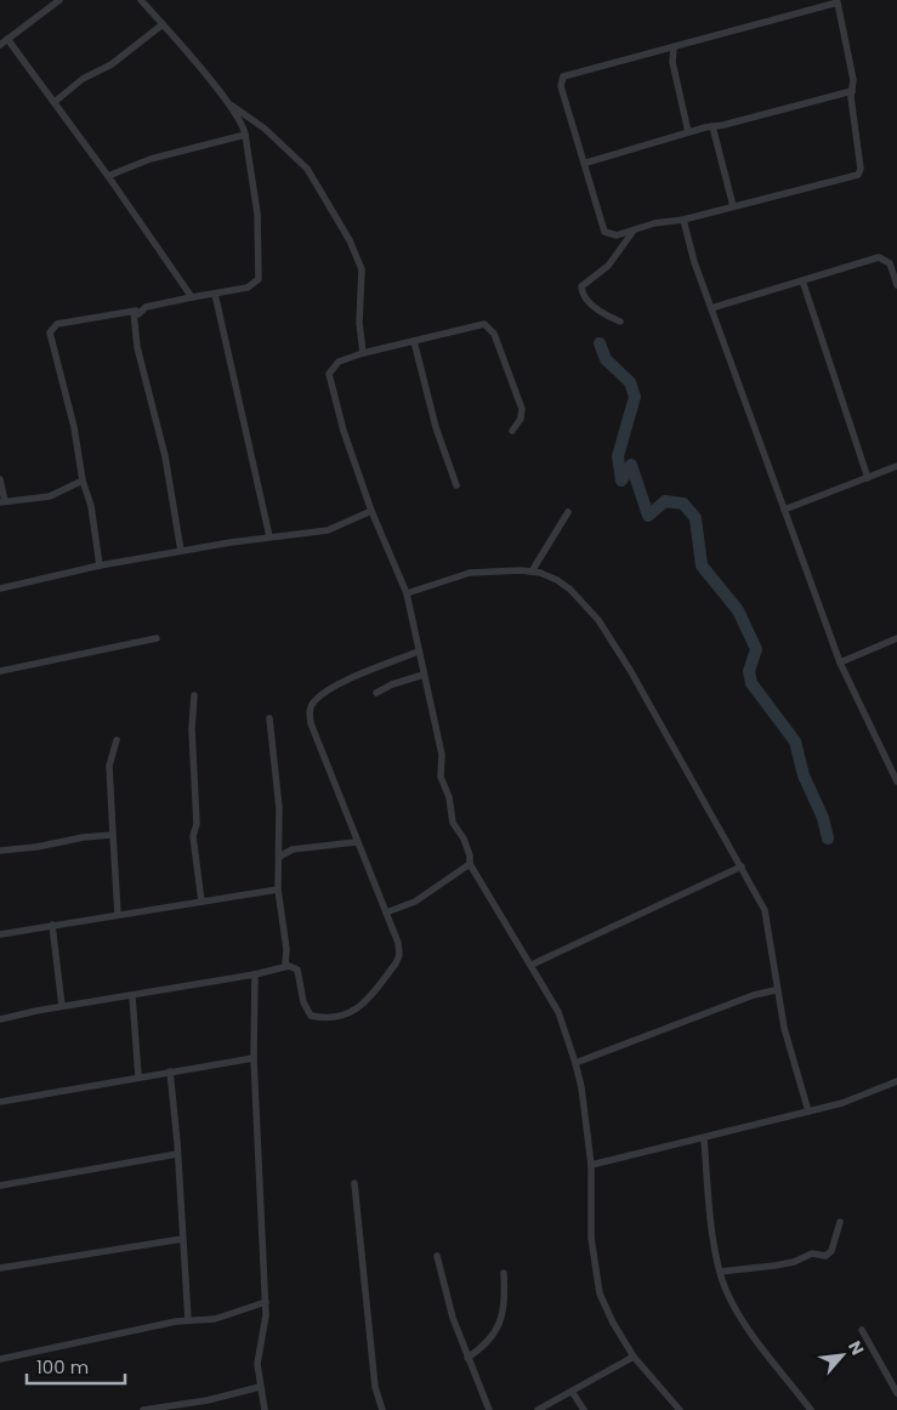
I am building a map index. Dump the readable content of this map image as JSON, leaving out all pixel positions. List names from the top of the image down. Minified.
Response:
{"scale_bar":"100 m","north":"top right"}
